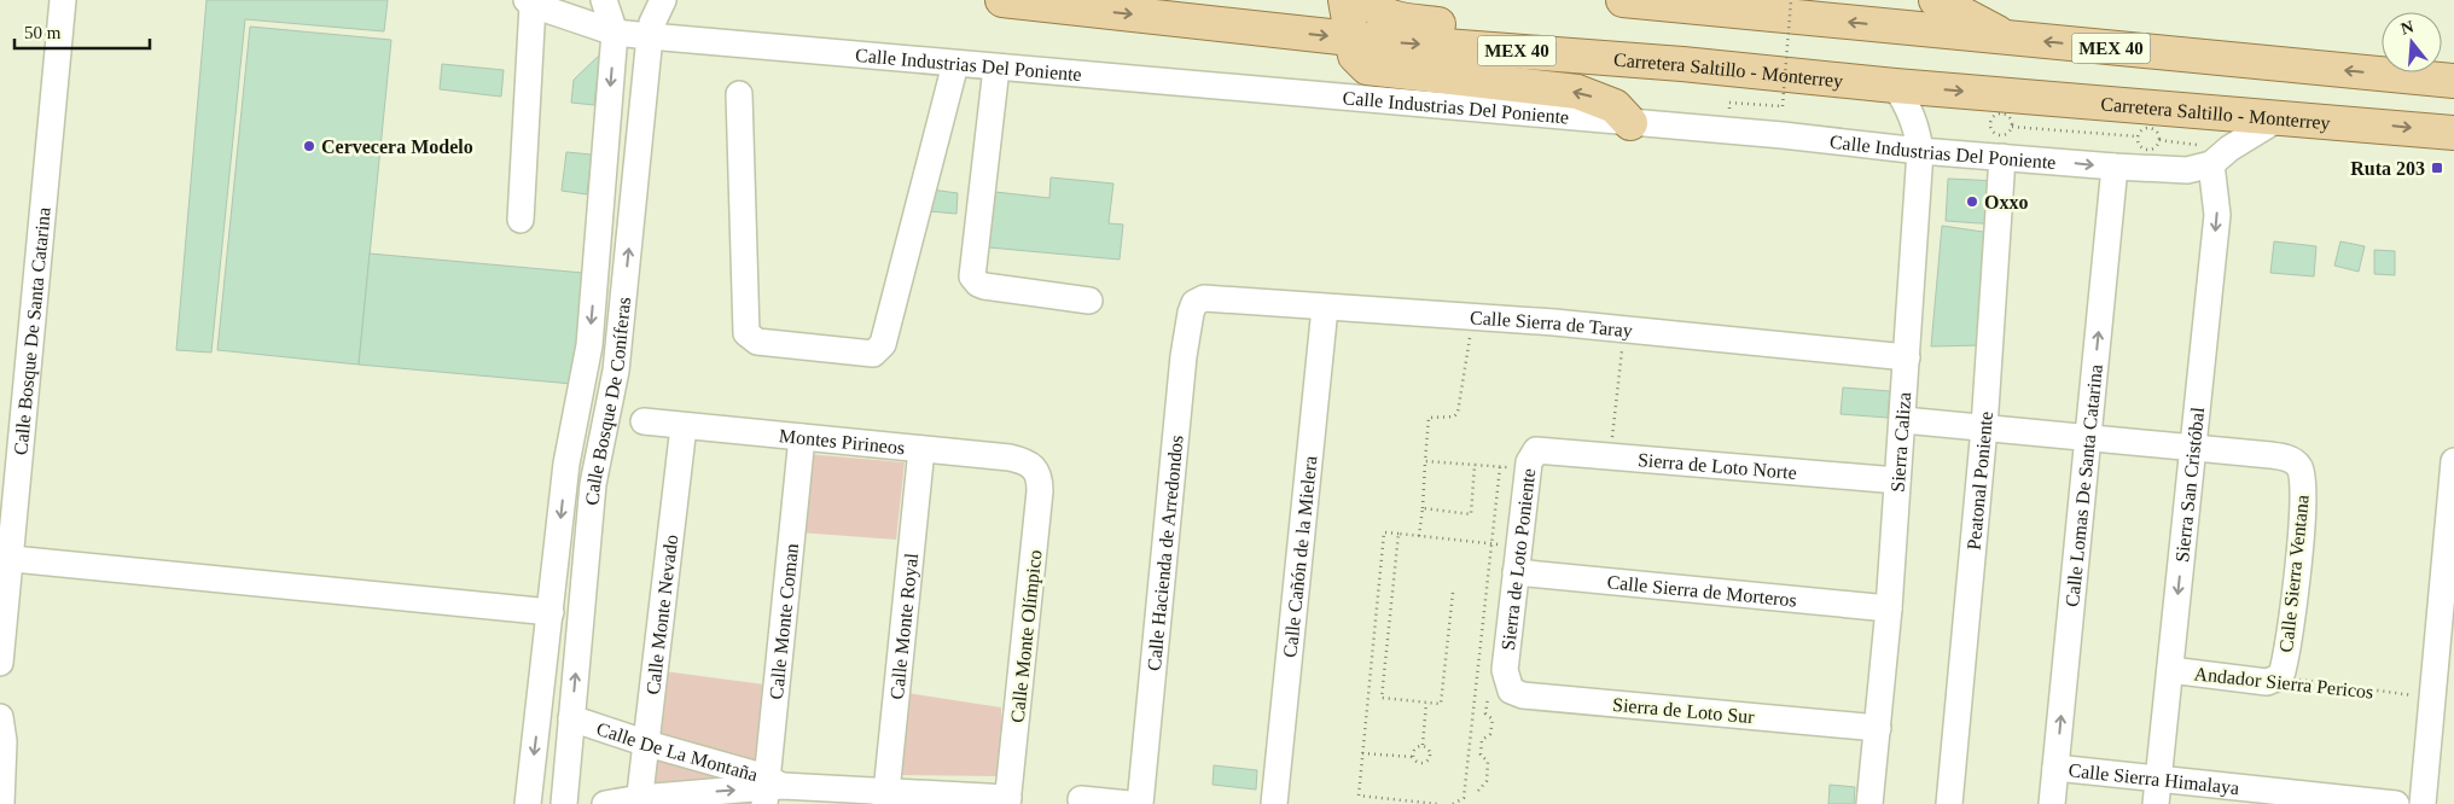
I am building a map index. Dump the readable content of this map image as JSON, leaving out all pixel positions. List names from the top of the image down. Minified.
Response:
{"streets":{"main road":["MEX 40","Carretera Saltillo - Monterrey"],"street":["Calle Industrias Del Poniente","Calle Sierra de Taray","Calle Bosque De Santa Catarina","Calle Bosque De Coníferas","Montes Pirineos","Sierra Caliza","Sierra de Loto Norte","Peatonal Poniente","Sierra San Cristóbal","Calle Lomas De Santa Catarina","Calle Hacienda de Arredondos","Calle Cañón de la Mielera","Sierra de Loto Poniente","Calle Sierra Ventana","Calle Sierra de Morteros","Calle Monte Nevado","Calle Monte Coman","Calle Monte Royal","Calle Monte Olímpico","Andador Sierra Pericos","Sierra de Loto Sur","Calle De La Montaña","Calle Sierra Himalaya"]},"crossings":[["Calle Industrias Del Poniente","Carretera Saltillo - Monterrey"],["Calle Industrias Del Poniente","Calle Bosque De Coníferas"],["Calle Industrias Del Poniente","Sierra Caliza"],["Calle Industrias Del Poniente","Peatonal Poniente"],["Calle Industrias Del Poniente","Sierra San Cristóbal"],["Calle Industrias Del Poniente","Calle Lomas De Santa Catarina"],["Carretera Saltillo - Monterrey","Sierra Caliza"],["Calle Sierra de Taray","Sierra Caliza"],["Calle Sierra de Taray","Calle Hacienda de Arredondos"],["Calle Sierra de Taray","Calle Cañón de la Mielera"],["Calle Bosque De Coníferas","Calle De La Montaña"],["Montes Pirineos","Calle Monte Nevado"],["Montes Pirineos","Calle Monte Coman"],["Montes Pirineos","Calle Monte Royal"],["Montes Pirineos","Calle Monte Olímpico"],["Sierra Caliza","Sierra de Loto Norte"],["Sierra Caliza","Calle Sierra de Morteros"],["Sierra Caliza","Sierra de Loto Sur"],["Sierra de Loto Norte","Sierra de Loto Poniente"],["Sierra San Cristóbal","Calle Sierra Ventana"],["Sierra San Cristóbal","Andador Sierra Pericos"],["Sierra San Cristóbal","Calle Sierra Himalaya"],["Calle Lomas De Santa Catarina","Calle Sierra Himalaya"],["Sierra de Loto Poniente","Calle Sierra de Morteros"],["Sierra de Loto Poniente","Sierra de Loto Sur"],["Calle Sierra Ventana","Andador Sierra Pericos"],["Calle Monte Nevado","Calle De La Montaña"],["Calle Monte Coman","Calle De La Montaña"],["Calle Monte Royal","Calle De La Montaña"],["Calle Monte Olímpico","Calle De La Montaña"]],"one_way":["Sierra San Cristóbal","Calle Lomas De Santa Catarina"],"places":{"other":["Cervecera Modelo","Oxxo"],"transit":["Ruta 203"]},"scale_bar":"50 m","north":"top"}
